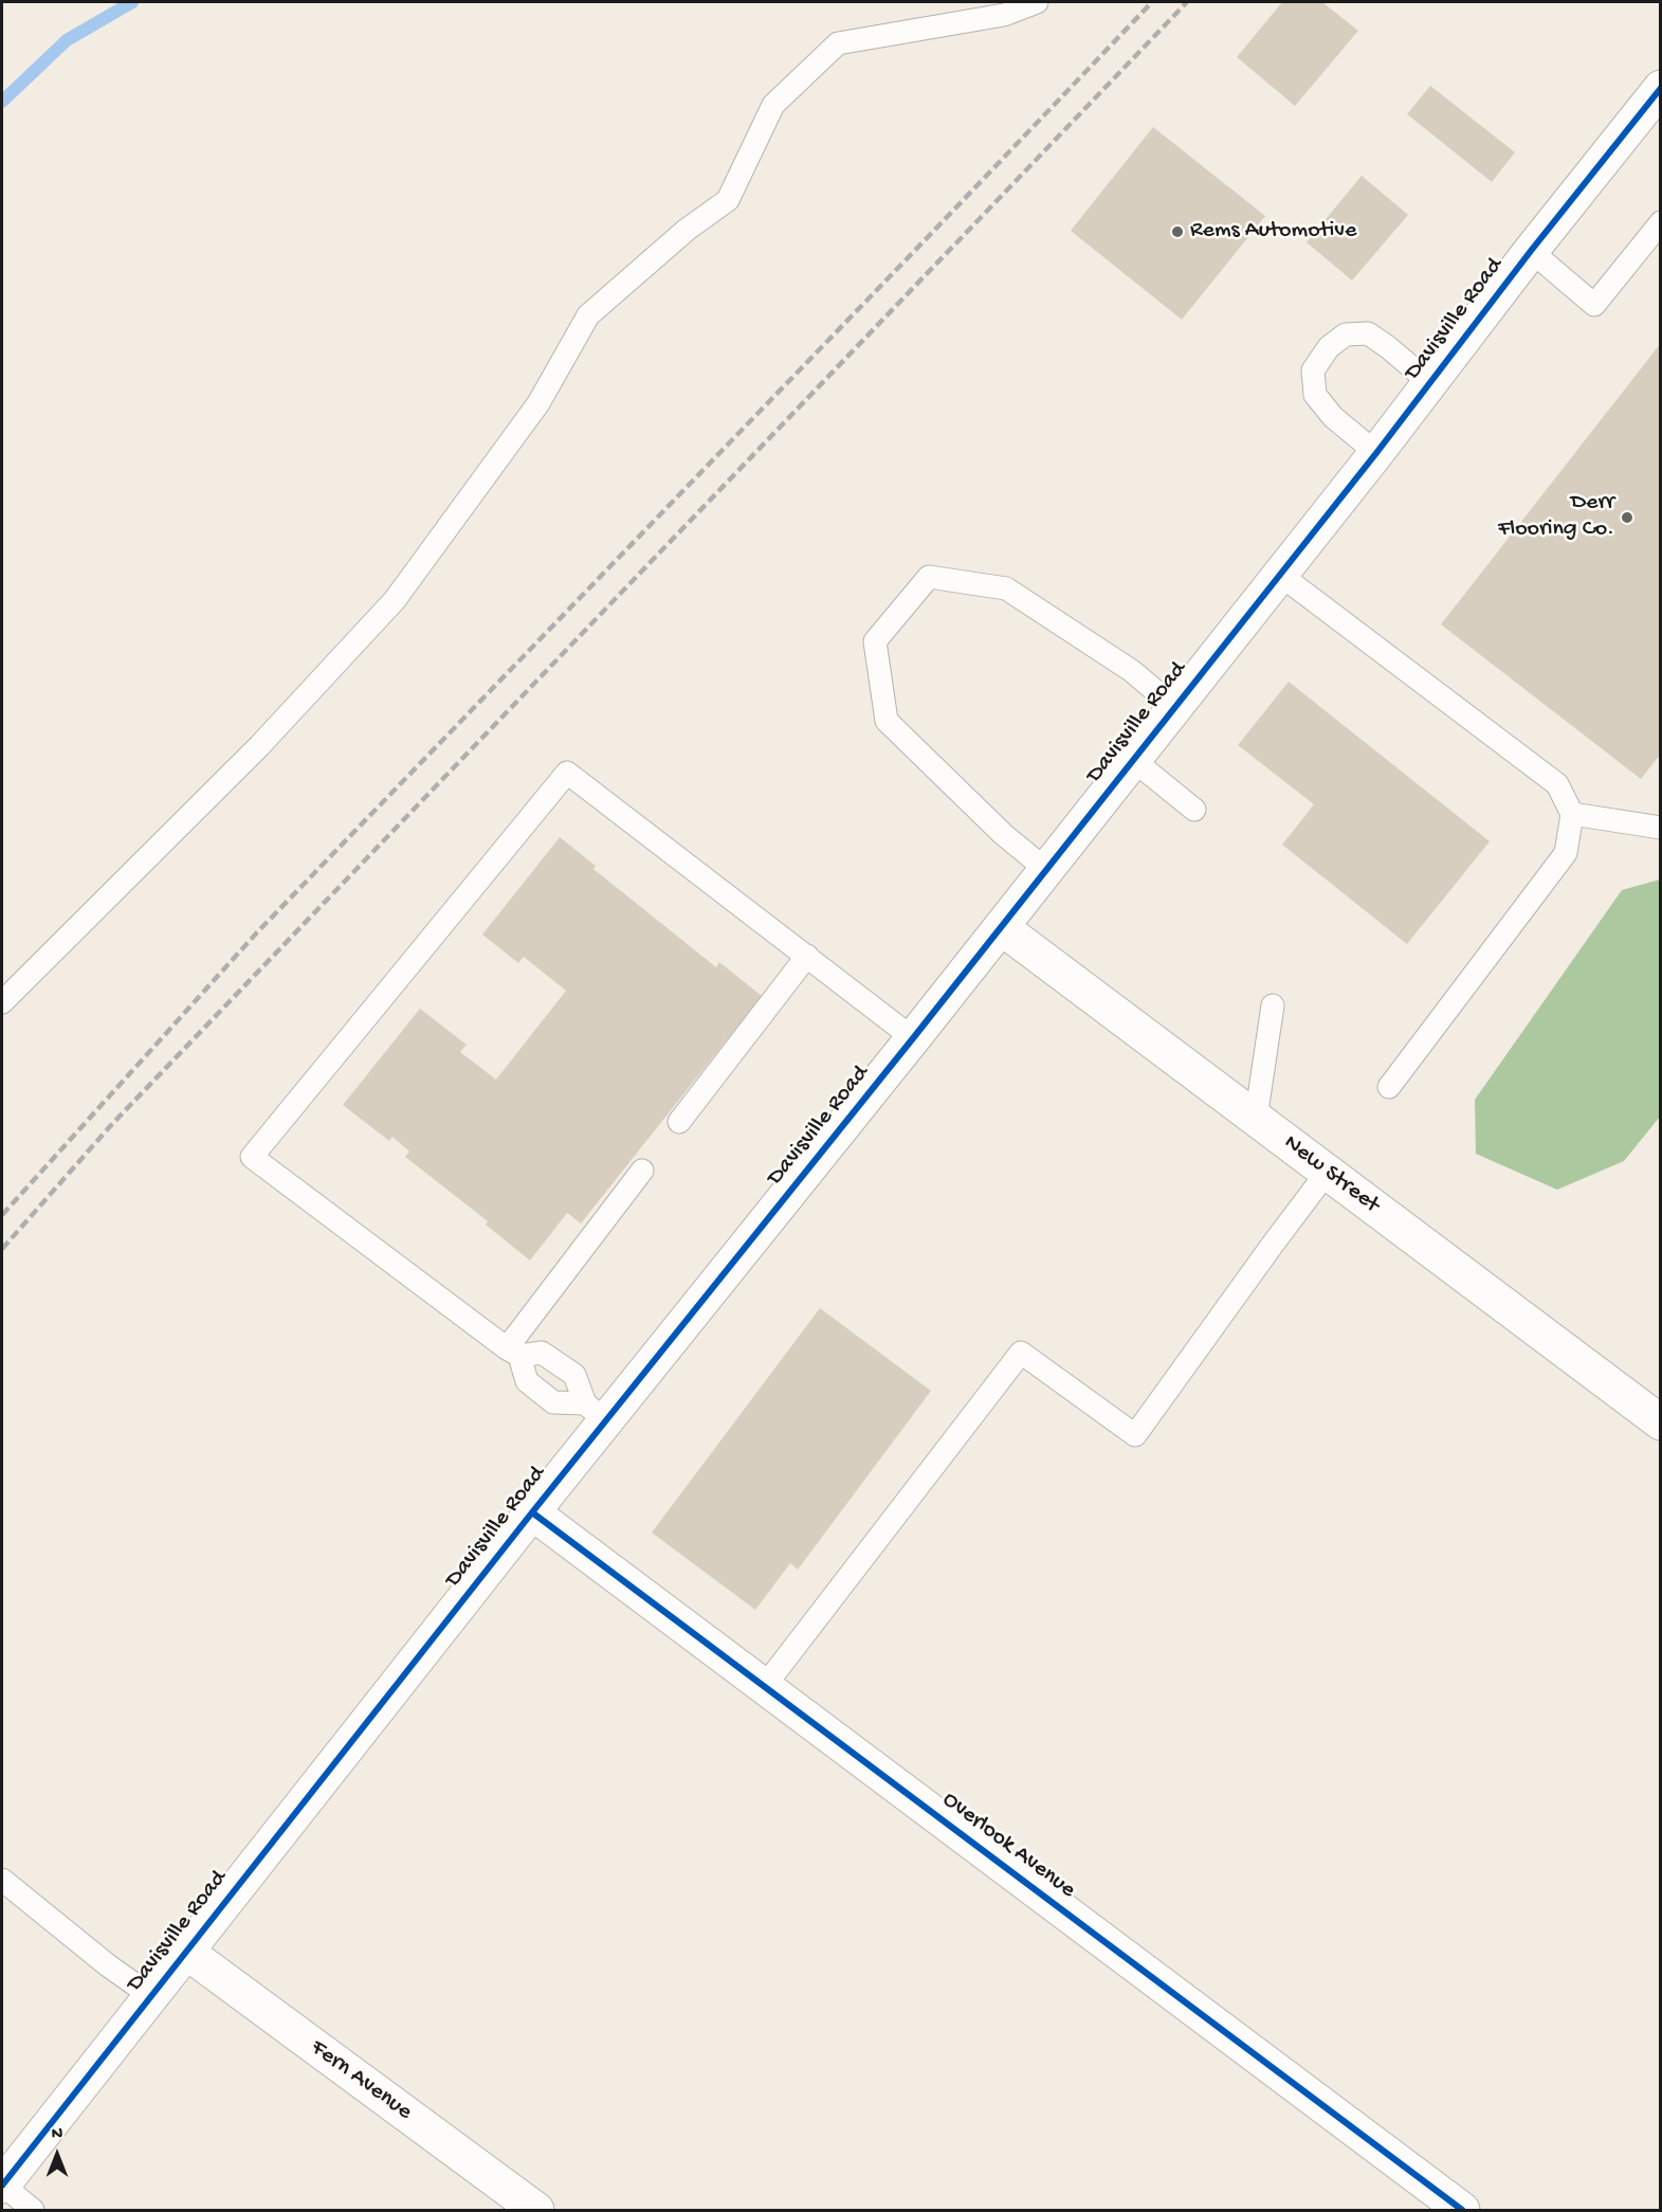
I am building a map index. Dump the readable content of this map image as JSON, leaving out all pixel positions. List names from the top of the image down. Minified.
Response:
{"streets":{"street":["Davisville Road","New Street","Overlook Avenue","Fern Avenue"]},"crossings":[["Davisville Road","New Street"],["Davisville Road","Overlook Avenue"],["Davisville Road","Fern Avenue"]],"places":["Rems Automotive","Derr Flooring Co."],"north":"top"}
